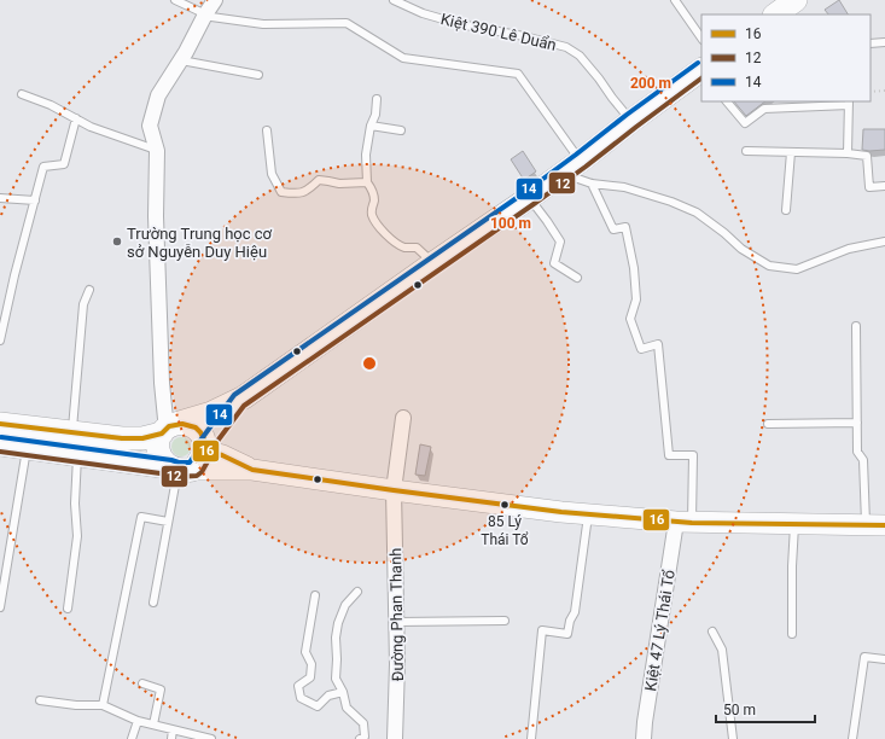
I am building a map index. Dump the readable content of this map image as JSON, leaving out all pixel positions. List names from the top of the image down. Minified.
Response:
{"streets":{"street":["Đường Phan Thanh","Kiệt 47 Lý Thái Tổ"],"lane":["Kiệt 390 Lê Duẩn"]},"places":["Trường Trung học cơ sở Nguyễn Duy Hiệu","85 Lý Thái Tổ"],"lines":["transit line 14","transit line 12","transit line 16"],"legend":["16","12","14"],"scale_bar":"50 m","rings":["200 m","100 m"]}
